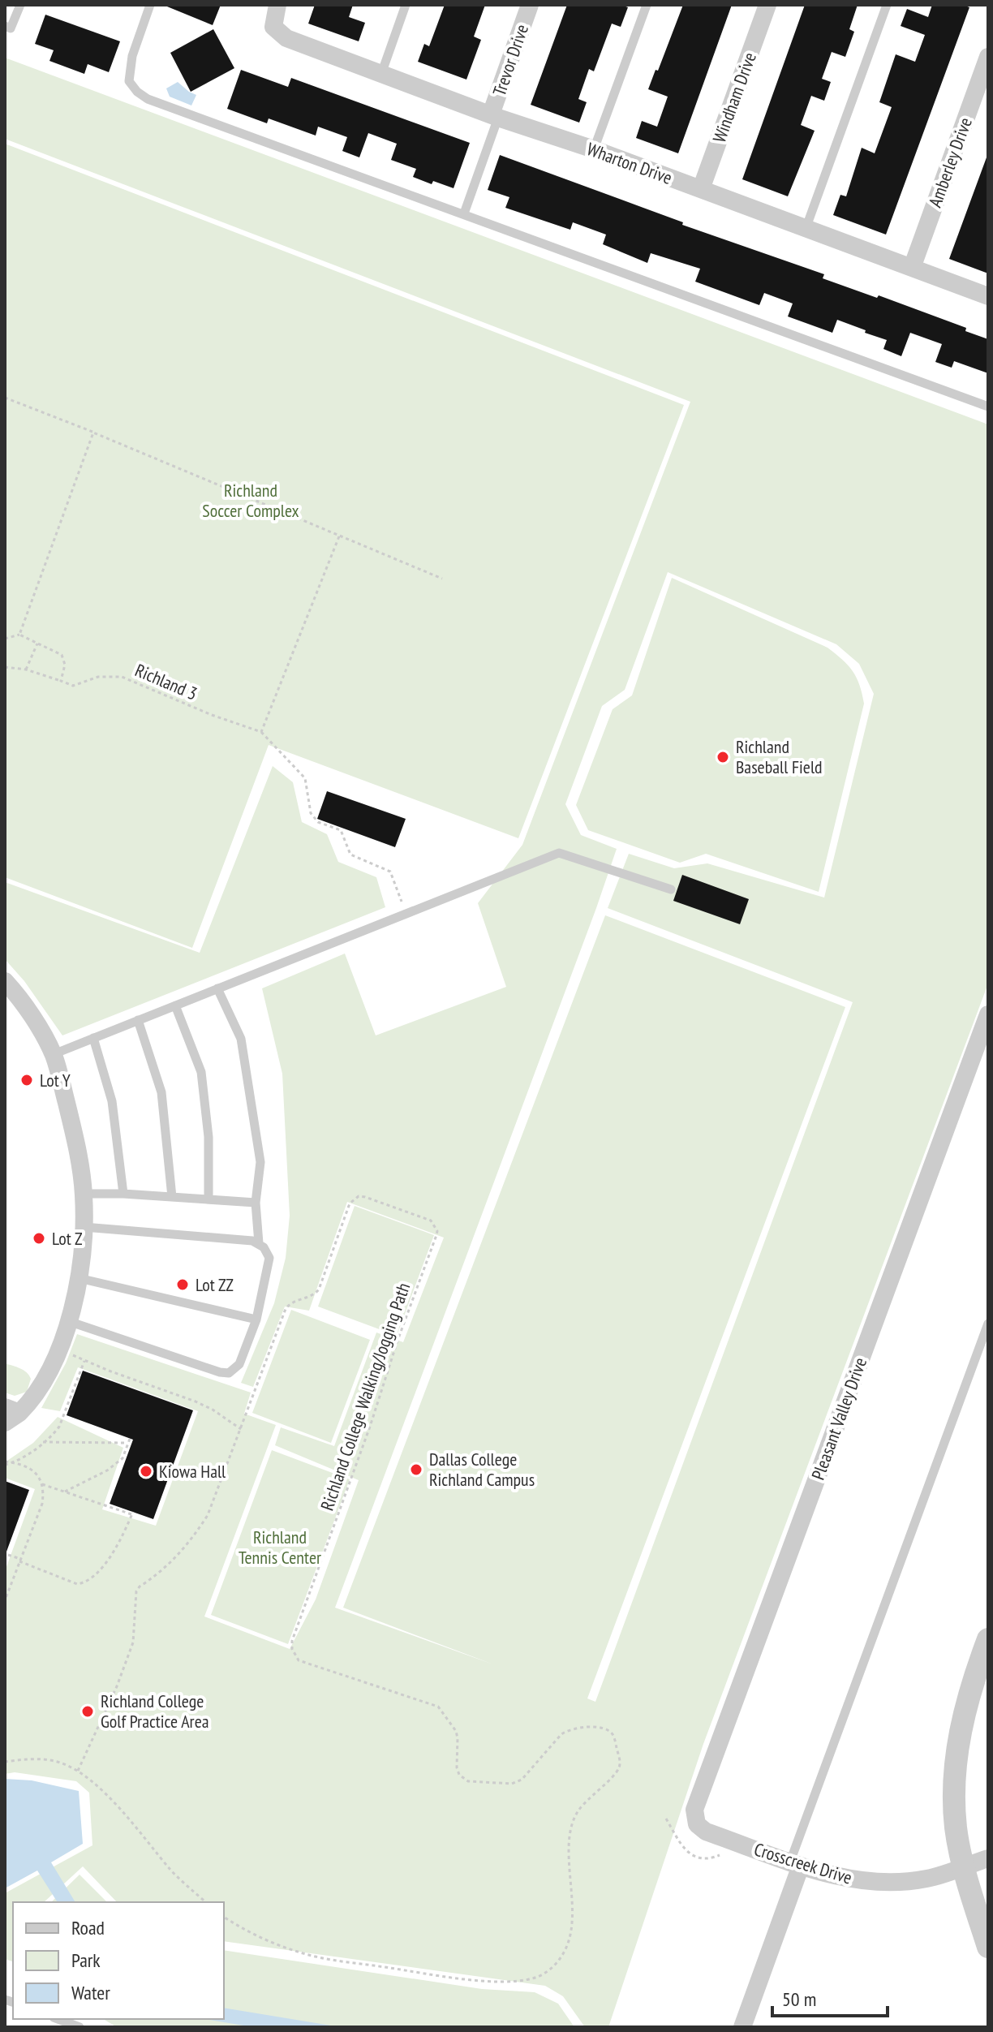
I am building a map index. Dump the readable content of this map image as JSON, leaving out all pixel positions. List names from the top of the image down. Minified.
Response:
{"streets":{"street":["Trevor Drive","Windham Drive","Amberley Drive","Wharton Drive","Pleasant Valley Drive","Crosscreek Drive"],"path":["Richland 3","Richland College Walking/Jogging Path"]},"crossings":[["Trevor Drive","Wharton Drive"],["Windham Drive","Wharton Drive"],["Amberley Drive","Wharton Drive"],["Pleasant Valley Drive","Crosscreek Drive"]],"parks":["Richland Soccer Complex","Richland Tennis Center"],"places":["Richland Baseball Field","Lot Y","Lot Z","Lot ZZ","Dallas College Richland Campus","Kiowa Hall","Richland College Golf Practice Area"],"legend":["Road","Park","Water"],"scale_bar":"50 m"}
